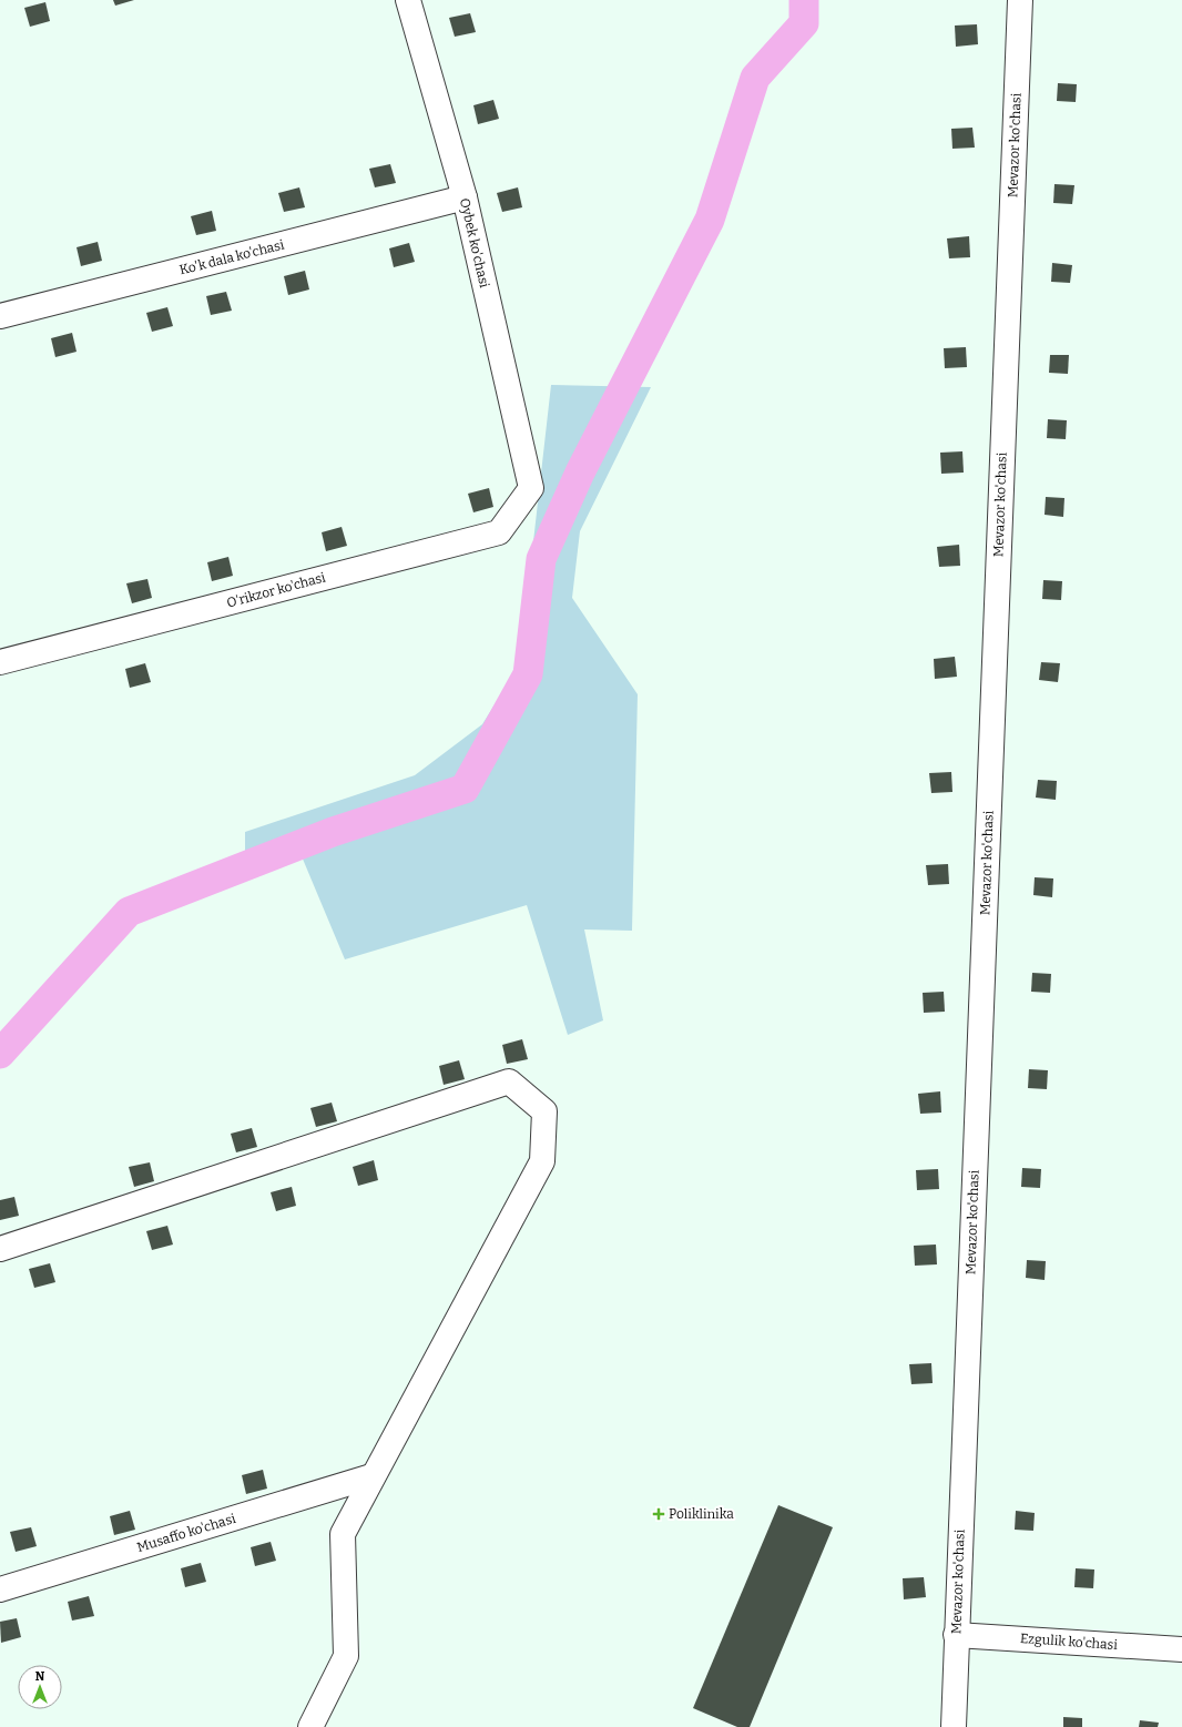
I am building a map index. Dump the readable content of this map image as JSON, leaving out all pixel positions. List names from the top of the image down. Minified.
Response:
{"streets":{"street":["Mevazor ko'chasi","Oybek ko'chasi","Ko'k dala ko'chasi","O'rikzor ko'chasi","Musaffo ko'chasi","Ezgulik ko'chasi"]},"crossings":[["Mevazor ko'chasi","Ezgulik ko'chasi"],["Oybek ko'chasi","Ko'k dala ko'chasi"],["Oybek ko'chasi","O'rikzor ko'chasi"]],"places":{"health":["Poliklinika"]},"north":"top"}
